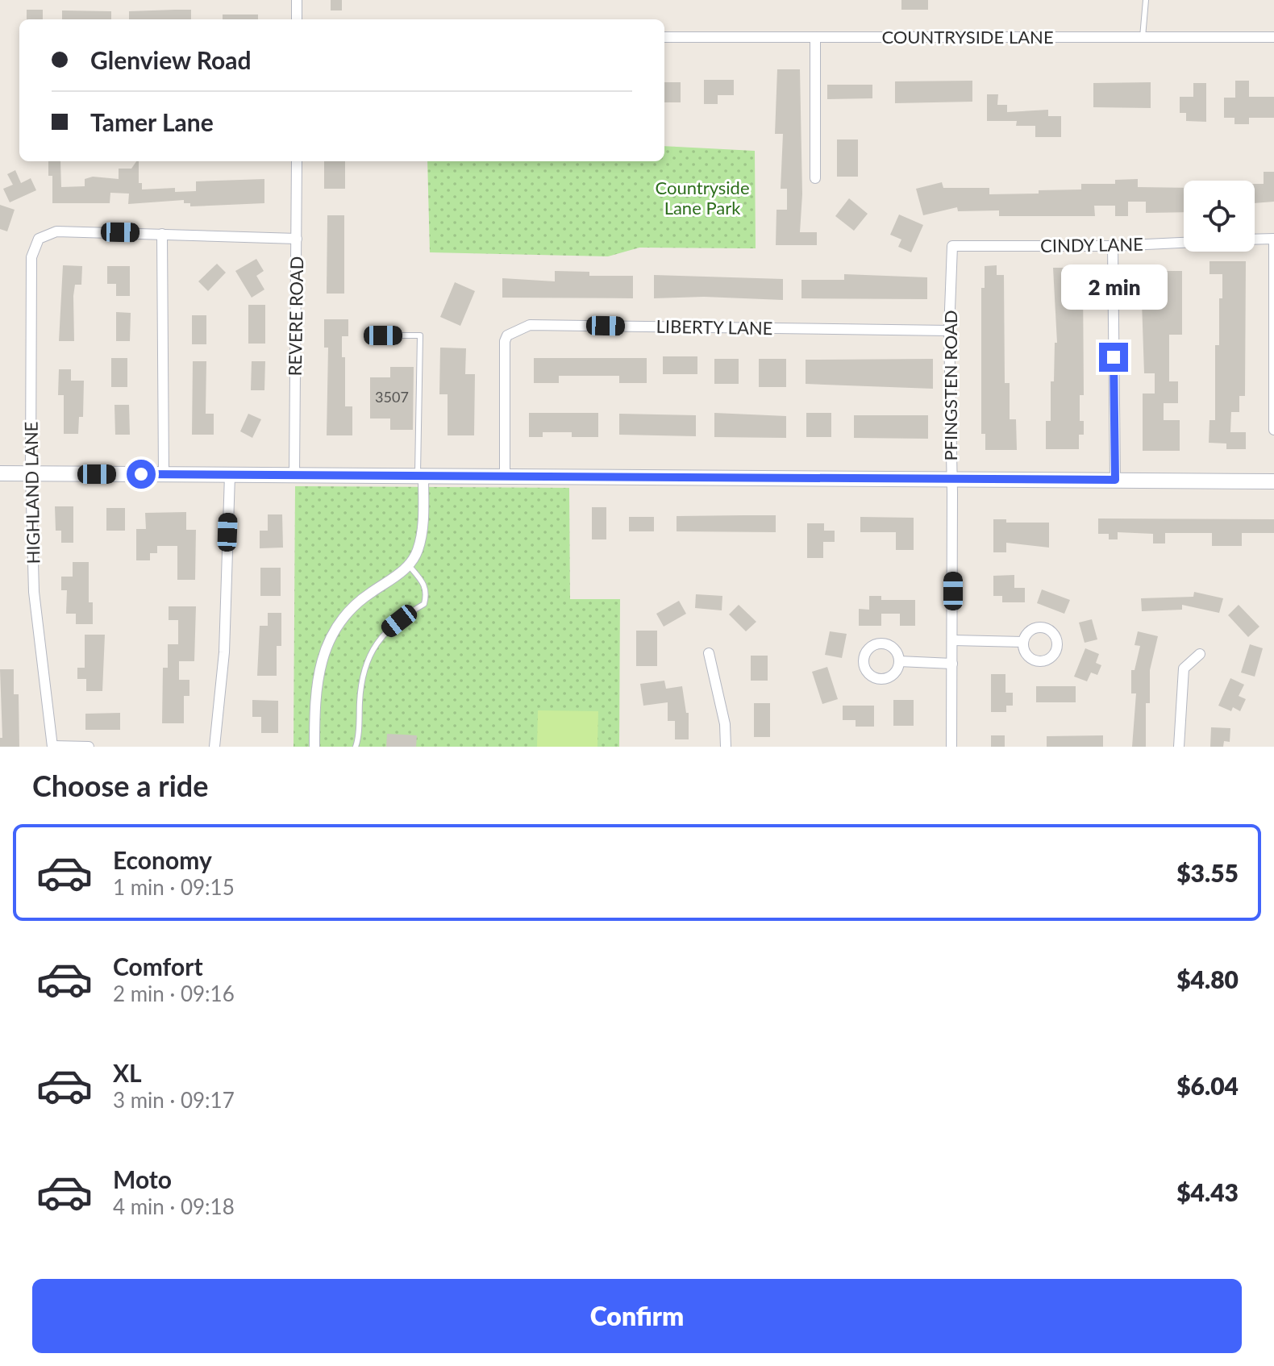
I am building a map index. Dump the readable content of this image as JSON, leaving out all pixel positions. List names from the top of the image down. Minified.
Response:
{"streets":{"street":["COUNTRYSIDE LANE","CINDY LANE","REVERE ROAD","LIBERTY LANE","PFINGSTEN ROAD","HIGHLAND LANE"]},"crossings":[["CINDY LANE","PFINGSTEN ROAD"],["LIBERTY LANE","PFINGSTEN ROAD"]],"parks":["Countryside Lane Park"],"house_numbers":["3507"],"page":{"banner":["Glenview Road","Tamer Lane"],"bubble":"2 min","heading":"Choose a ride","list":[{"name":"Economy","note":"1 min · 09:15","value":"$3.55"},{"name":"Comfort","note":"2 min · 09:16","value":"$4.80"},{"name":"XL","note":"3 min · 09:17","value":"$6.04"},{"name":"Moto","note":"4 min · 09:18","value":"$4.43"}],"buttons":"Confirm"}}
